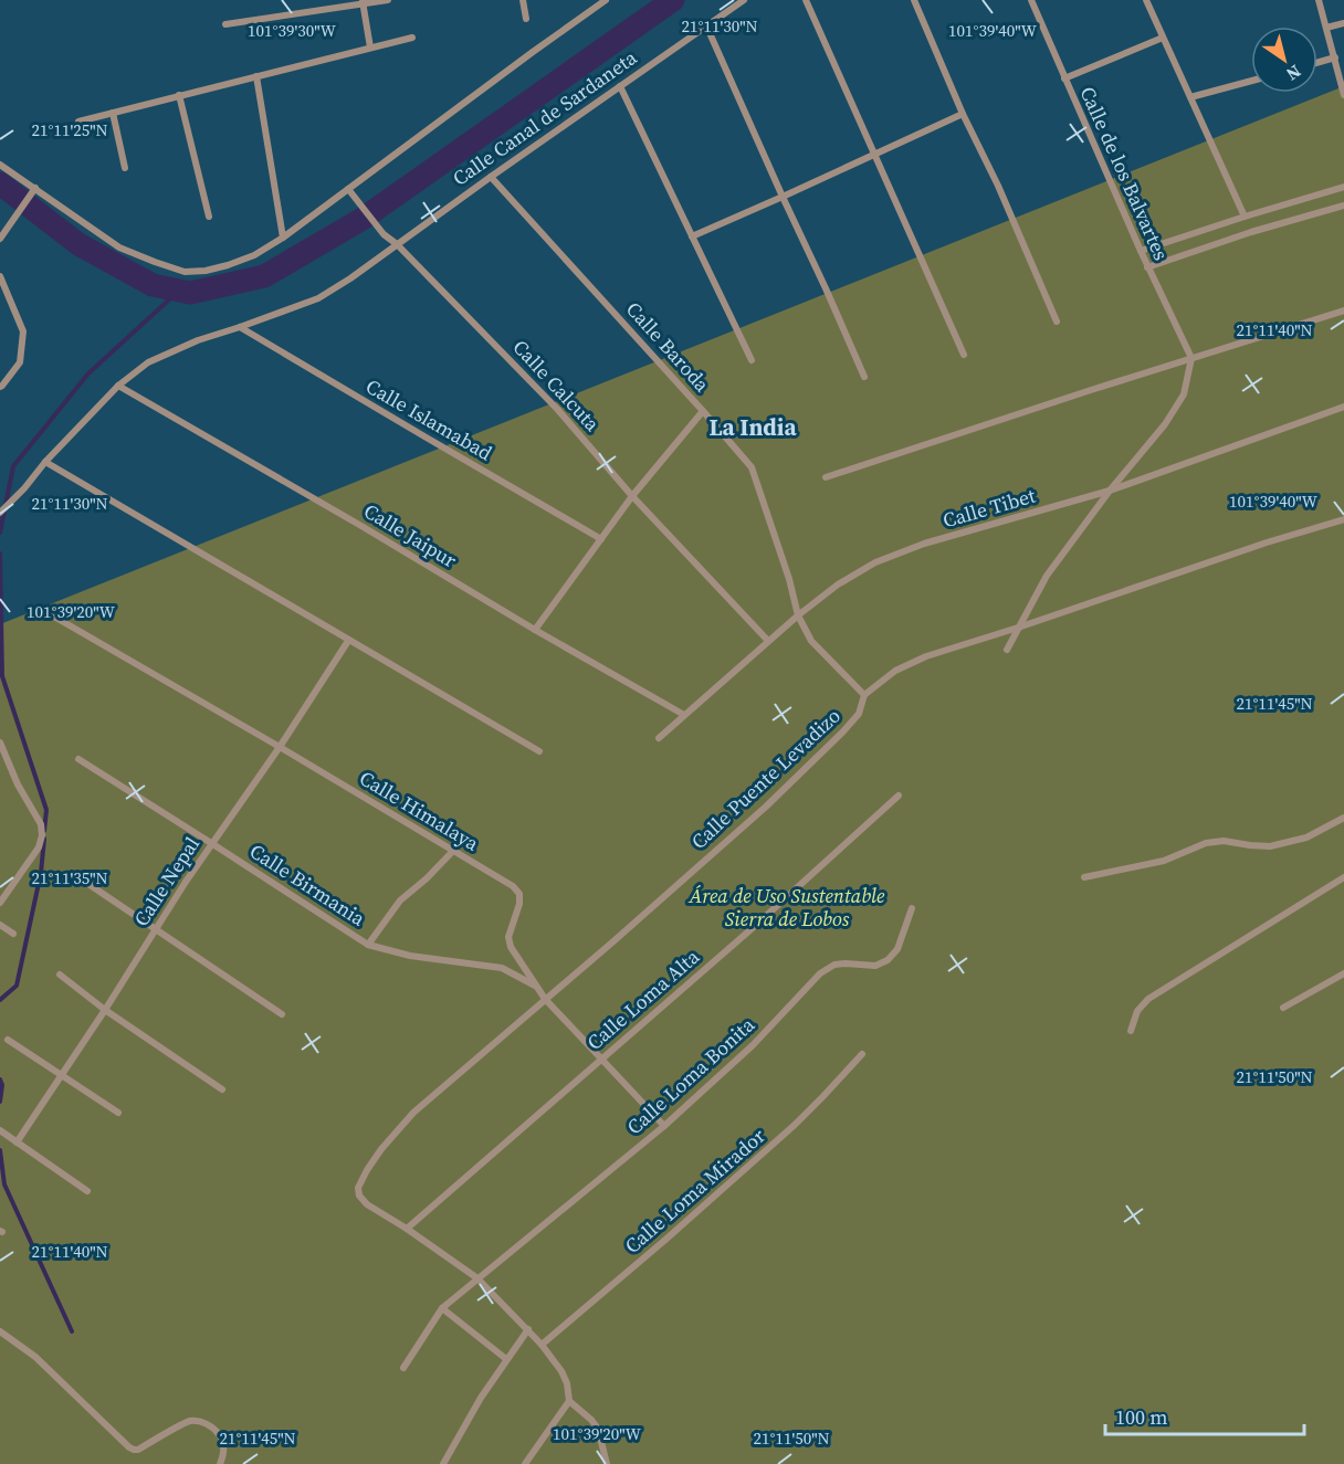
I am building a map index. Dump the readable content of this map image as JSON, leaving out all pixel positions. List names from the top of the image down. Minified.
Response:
{"streets":{"street":["Calle Canal de Sardaneta","Calle de los Balvartes","Calle Baroda","Calle Calcuta","Calle Islamabad","Calle Tibet","Calle Jaipur","Calle Puente Levadizo","Calle Himalaya","Calle Nepal","Calle Birmania","Calle Loma Alta","Calle Loma Bonita","Calle Loma Mirador"]},"crossings":[["Calle Canal de Sardaneta","Calle Baroda"],["Calle Canal de Sardaneta","Calle Calcuta"],["Calle Canal de Sardaneta","Calle Islamabad"],["Calle Canal de Sardaneta","Calle Jaipur"],["Calle Baroda","Calle Tibet"],["Calle Baroda","Calle Puente Levadizo"],["Calle Calcuta","Calle Tibet"],["Calle Tibet","Calle Jaipur"],["Calle Puente Levadizo","Calle Himalaya"],["Calle Puente Levadizo","Calle Loma Alta"],["Calle Himalaya","Calle Nepal"],["Calle Himalaya","Calle Birmania"],["Calle Himalaya","Calle Loma Alta"],["Calle Himalaya","Calle Loma Bonita"],["Calle Nepal","Calle Birmania"]],"districts":["La India"],"parks":["Área de Uso Sustentable Sierra de Lobos"],"scale_bar":"100 m","north":"bottom right","coordinates":["21°11'30\"N","101°39'30\"W","101°39'40\"W","21°11'25\"N","21°11'40\"N","101°39'20\"W","21°11'45\"N","21°11'35\"N","21°11'50\"N"]}
